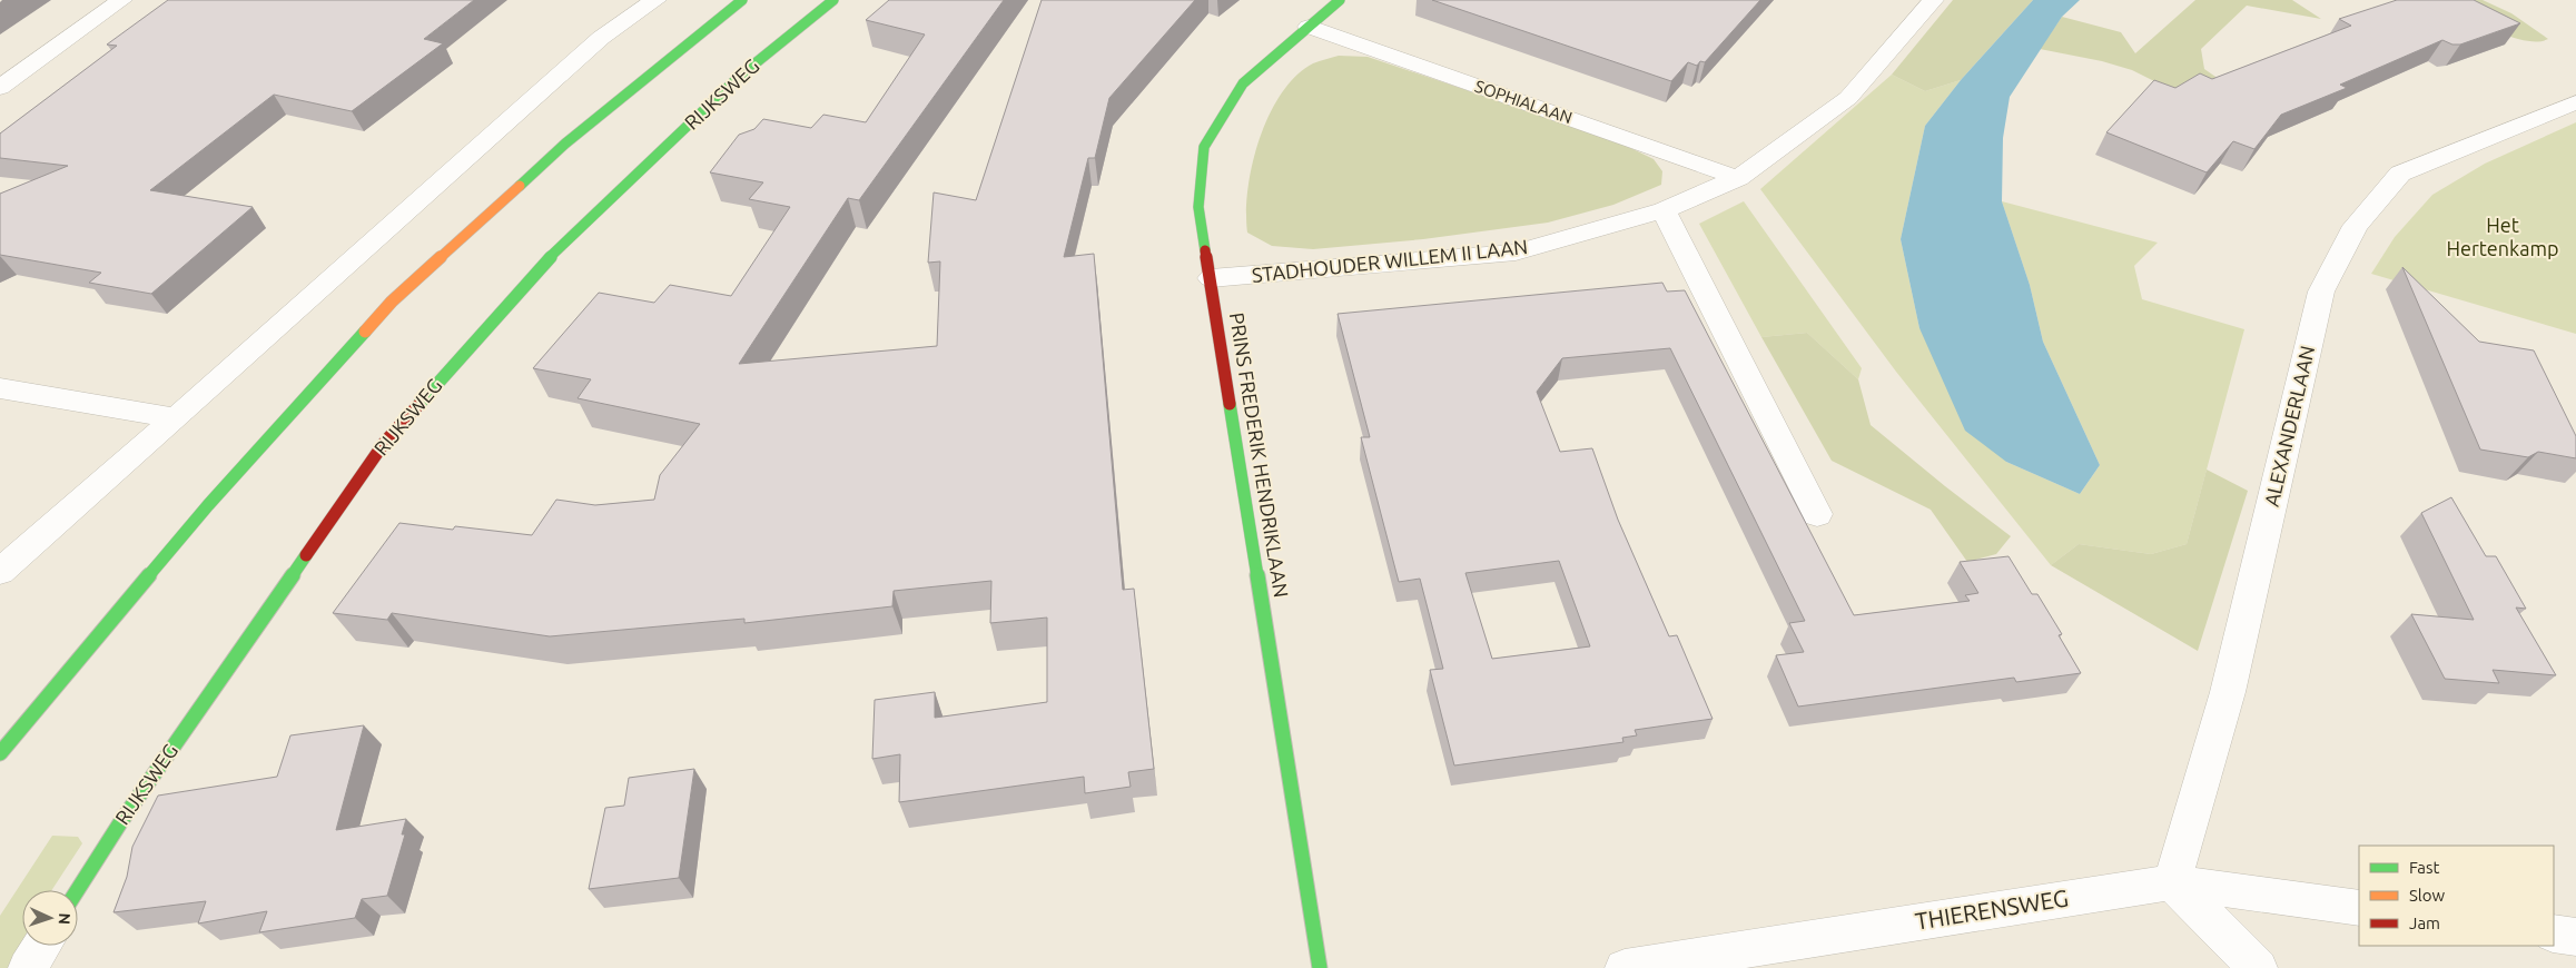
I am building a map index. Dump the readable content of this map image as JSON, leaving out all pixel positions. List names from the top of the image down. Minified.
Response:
{"streets":{"street":["RIJKSWEG","SOPHIALAAN","STADHOUDER WILLEM II LAAN","ALEXANDERLAAN","PRINS FREDERIK HENDRIKLAAN","THIERENSWEG"]},"crossings":[["SOPHIALAAN","STADHOUDER WILLEM II LAAN"],["SOPHIALAAN","PRINS FREDERIK HENDRIKLAAN"],["STADHOUDER WILLEM II LAAN","PRINS FREDERIK HENDRIKLAAN"],["ALEXANDERLAAN","THIERENSWEG"]],"parks":["Het Hertenkamp"],"legend":["Fast","Slow","Jam"],"north":"right"}
